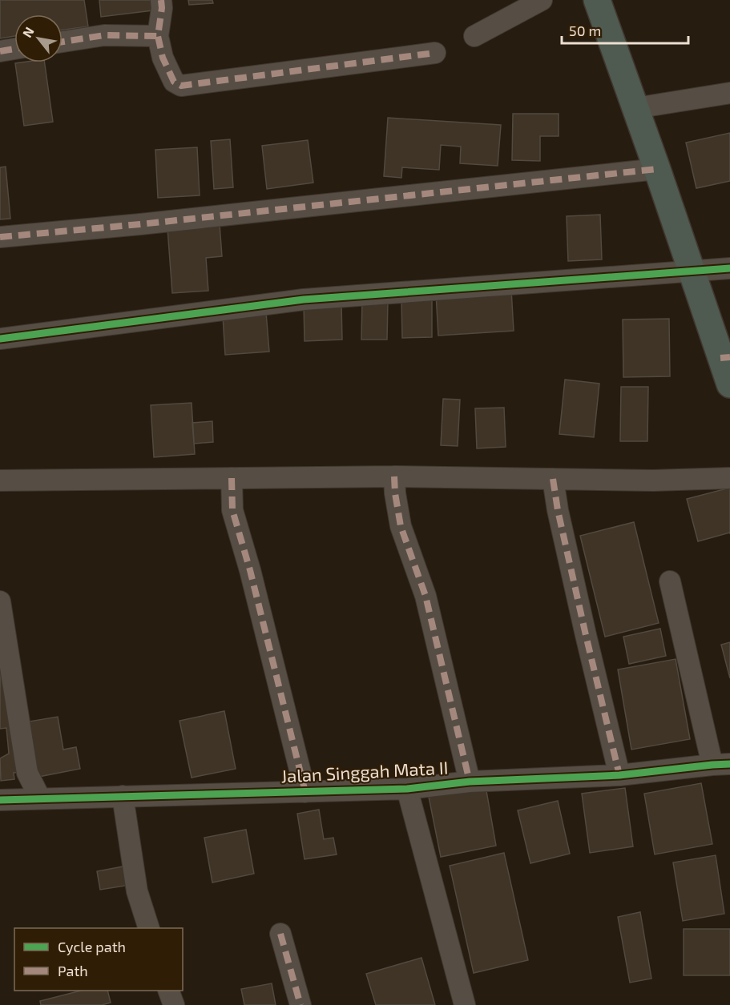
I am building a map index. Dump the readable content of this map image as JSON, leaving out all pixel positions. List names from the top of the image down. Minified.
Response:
{"streets":{"street":["Jalan Singgah Mata II"]},"legend":["Cycle path","Path"],"scale_bar":"50 m","north":"top left"}
